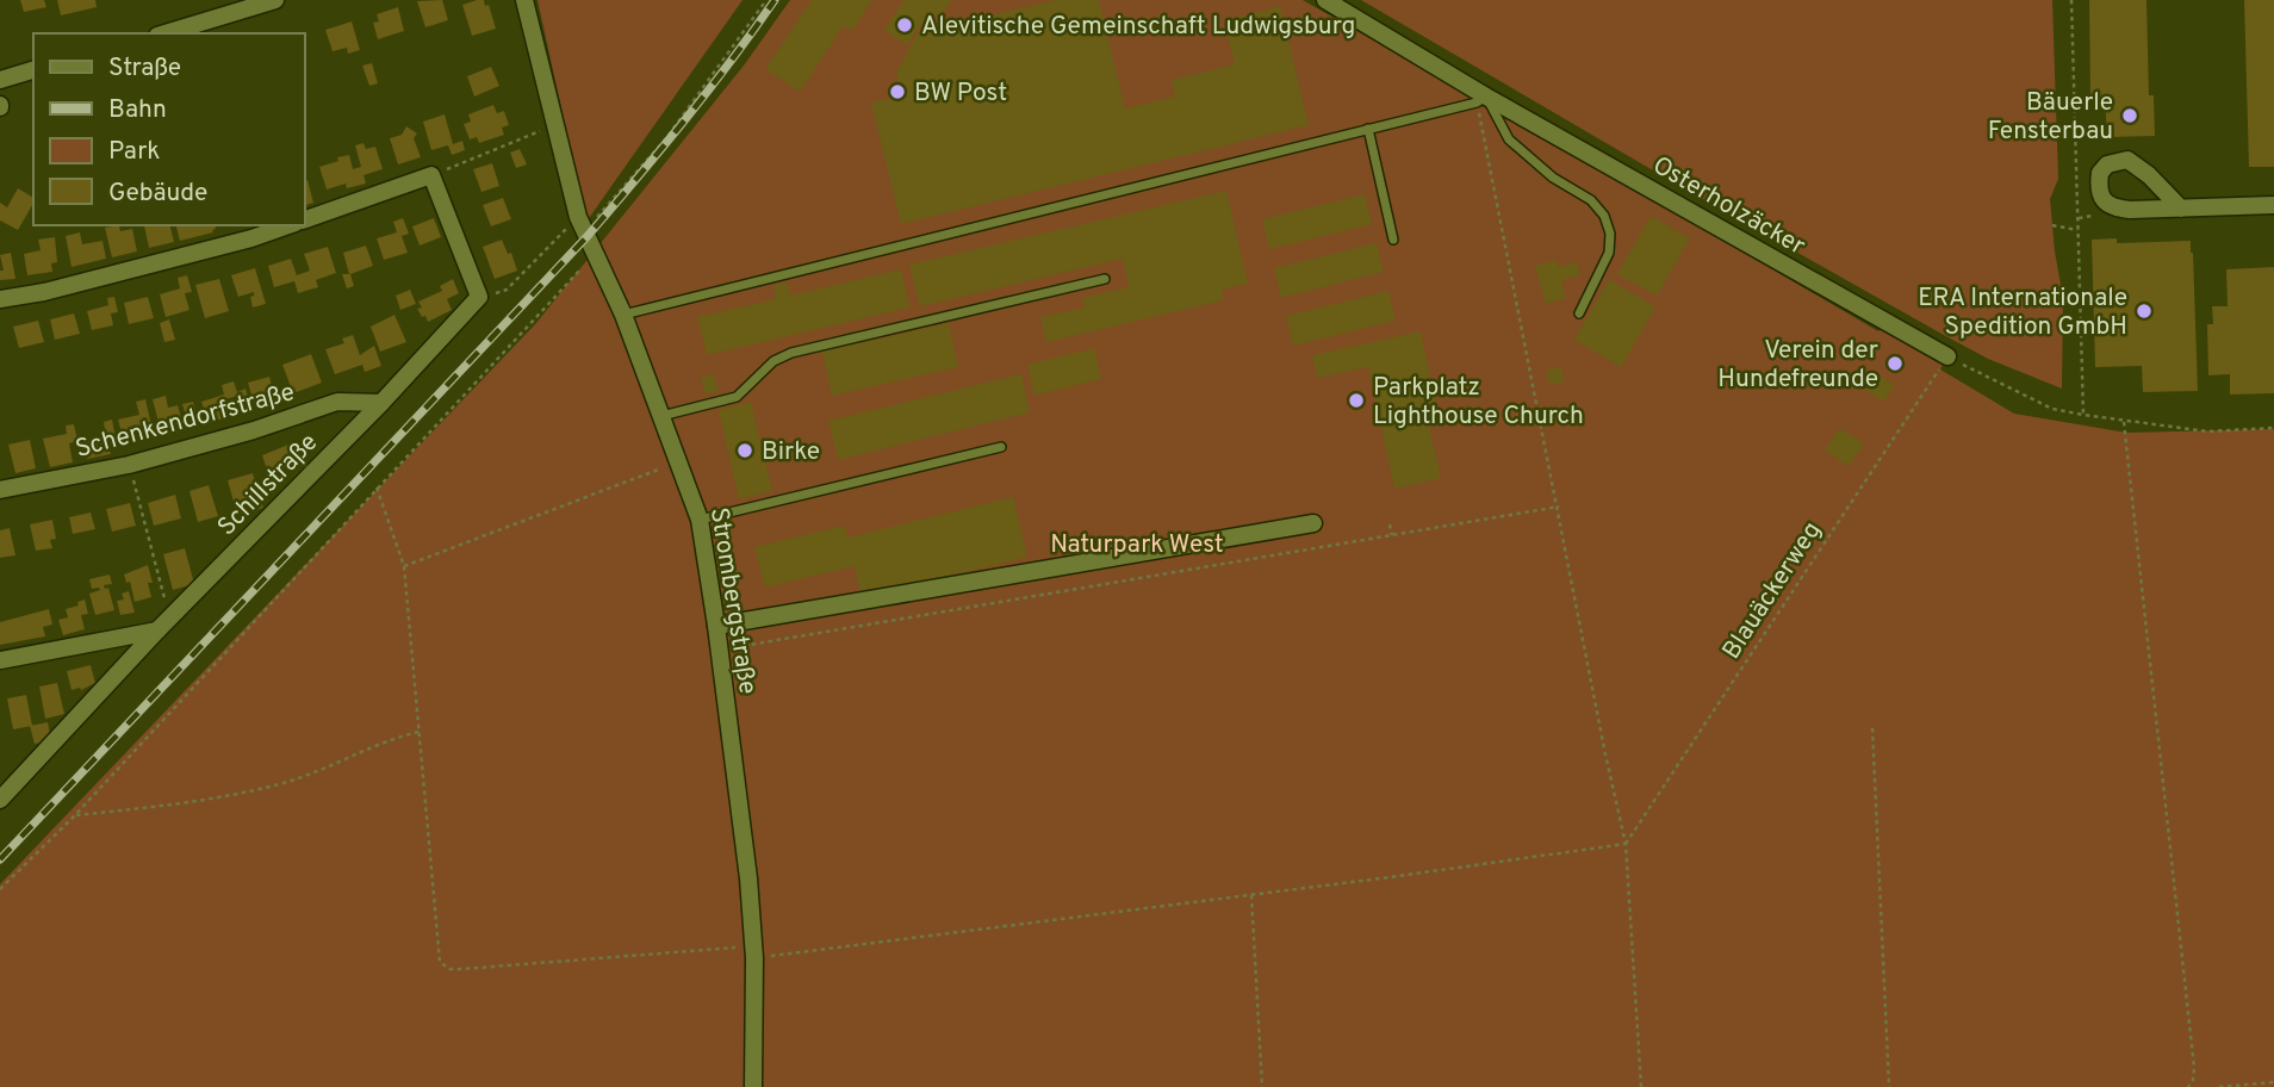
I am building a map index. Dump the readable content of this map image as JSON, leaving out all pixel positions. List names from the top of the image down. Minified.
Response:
{"streets":{"street":["Osterholzäcker","Schenkendorfstraße","Schillstraße","Strombergstraße"],"path":["Blauäckerweg"]},"crossings":[["Osterholzäcker","Blauäckerweg"],["Schenkendorfstraße","Schillstraße"]],"parks":["Naturpark West"],"places":["Alevitische Gemeinschaft Ludwigsburg","BW Post","Bäuerle Fensterbau","ERA Internationale Spedition GmbH","Verein der Hundefreunde","Parkplatz Lighthouse Church","Birke"],"legend":["Straße","Bahn","Park","Gebäude"]}
